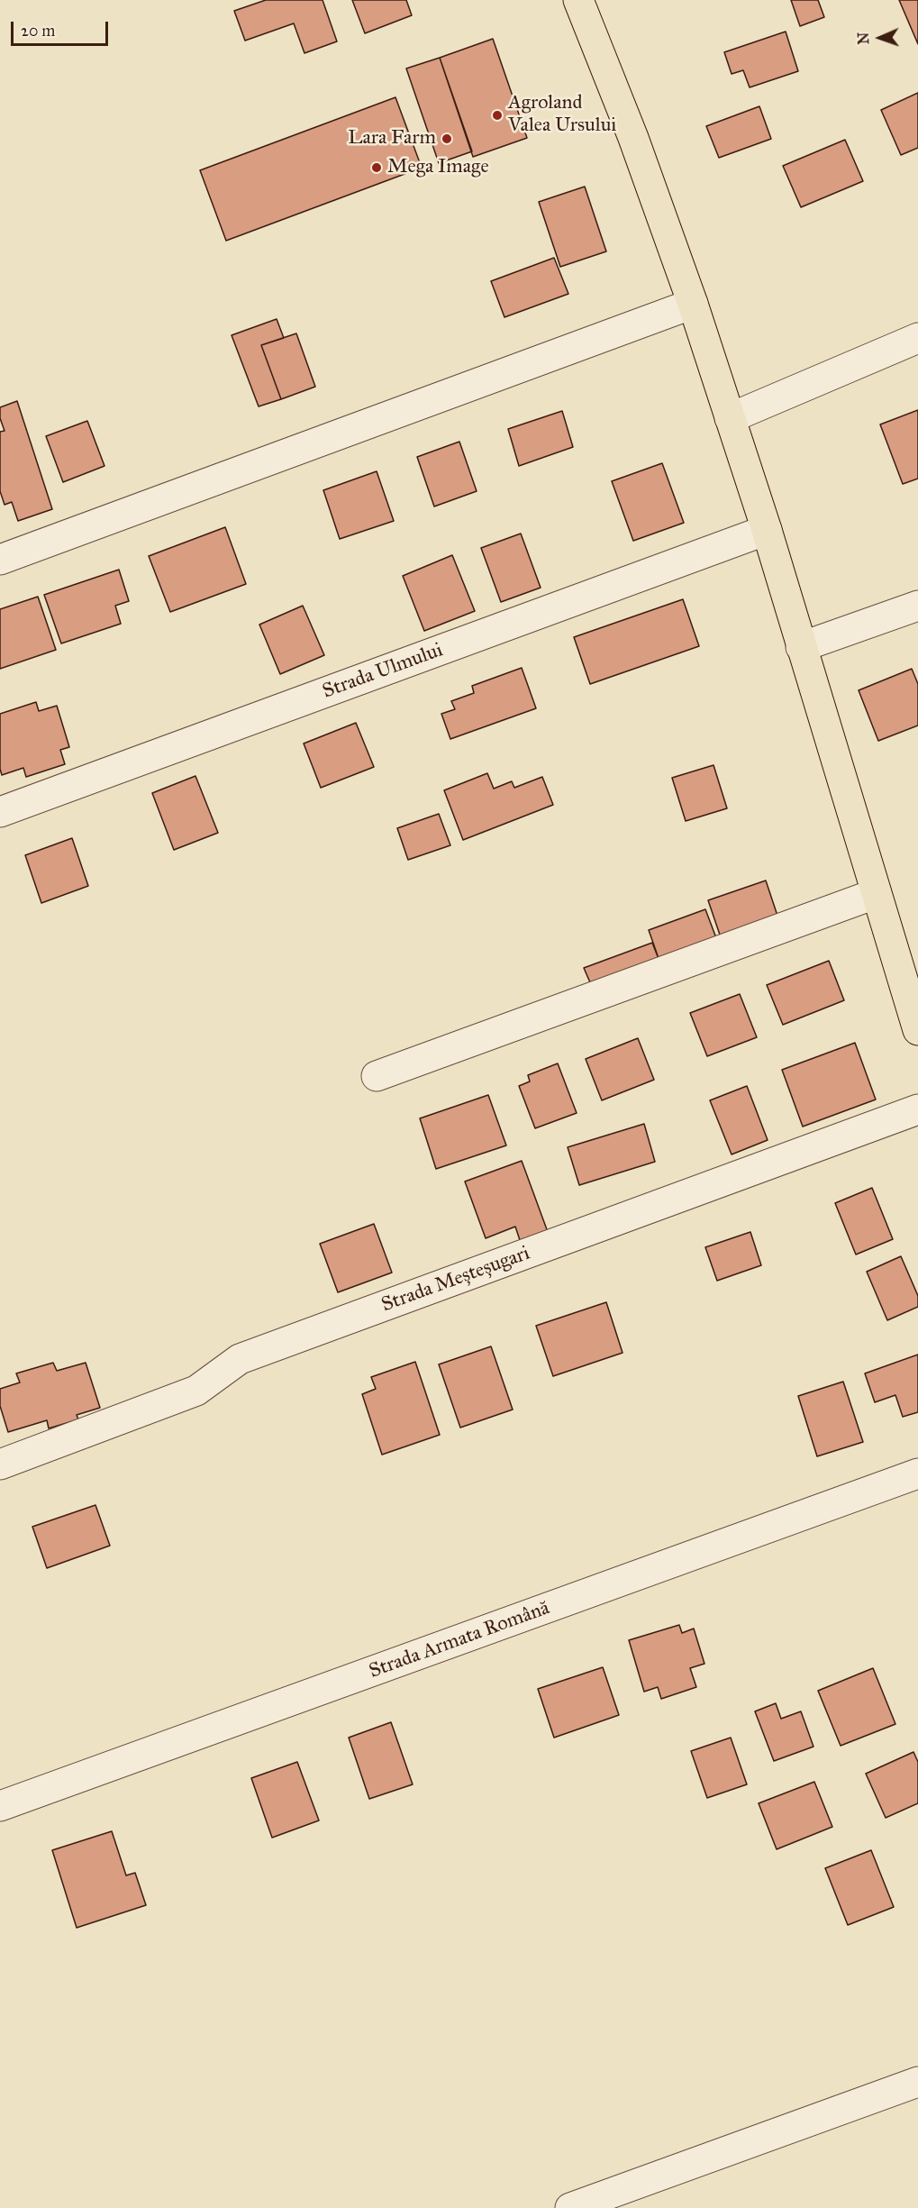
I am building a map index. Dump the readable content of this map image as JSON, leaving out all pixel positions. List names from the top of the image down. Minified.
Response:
{"streets":{"street":["Strada Ulmului","Strada Meșteșugari","Strada Armata Română"]},"places":["Agroland Valea Ursului","Lara Farm","Mega Image"],"scale_bar":"20 m","north":"left"}
